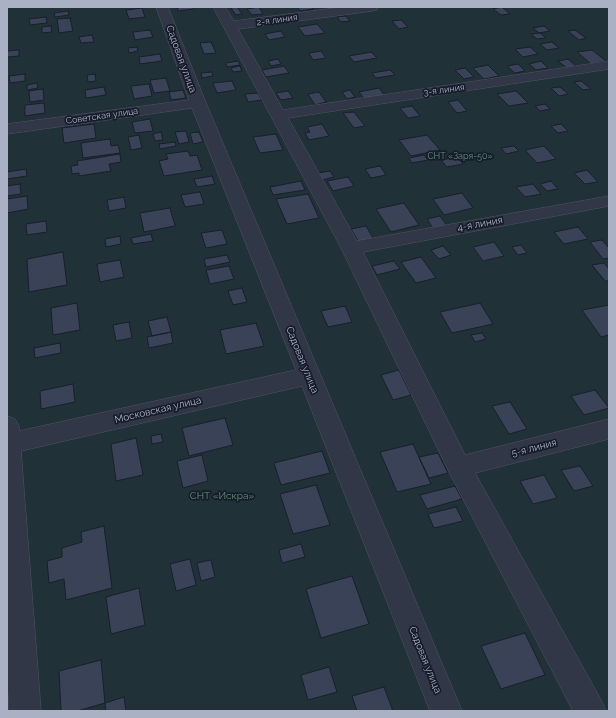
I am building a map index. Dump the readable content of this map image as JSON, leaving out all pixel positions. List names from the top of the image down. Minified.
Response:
{"streets":{"street":["2-я линия","Садовая улица","3-я линия","Советская улица","4-я линия","Московская улица","5-я линия"]},"crossings":[["Садовая улица","Советская улица"],["Садовая улица","Московская улица"]],"parks":["СНТ «Заря-50»","СНТ «Искра»"]}
